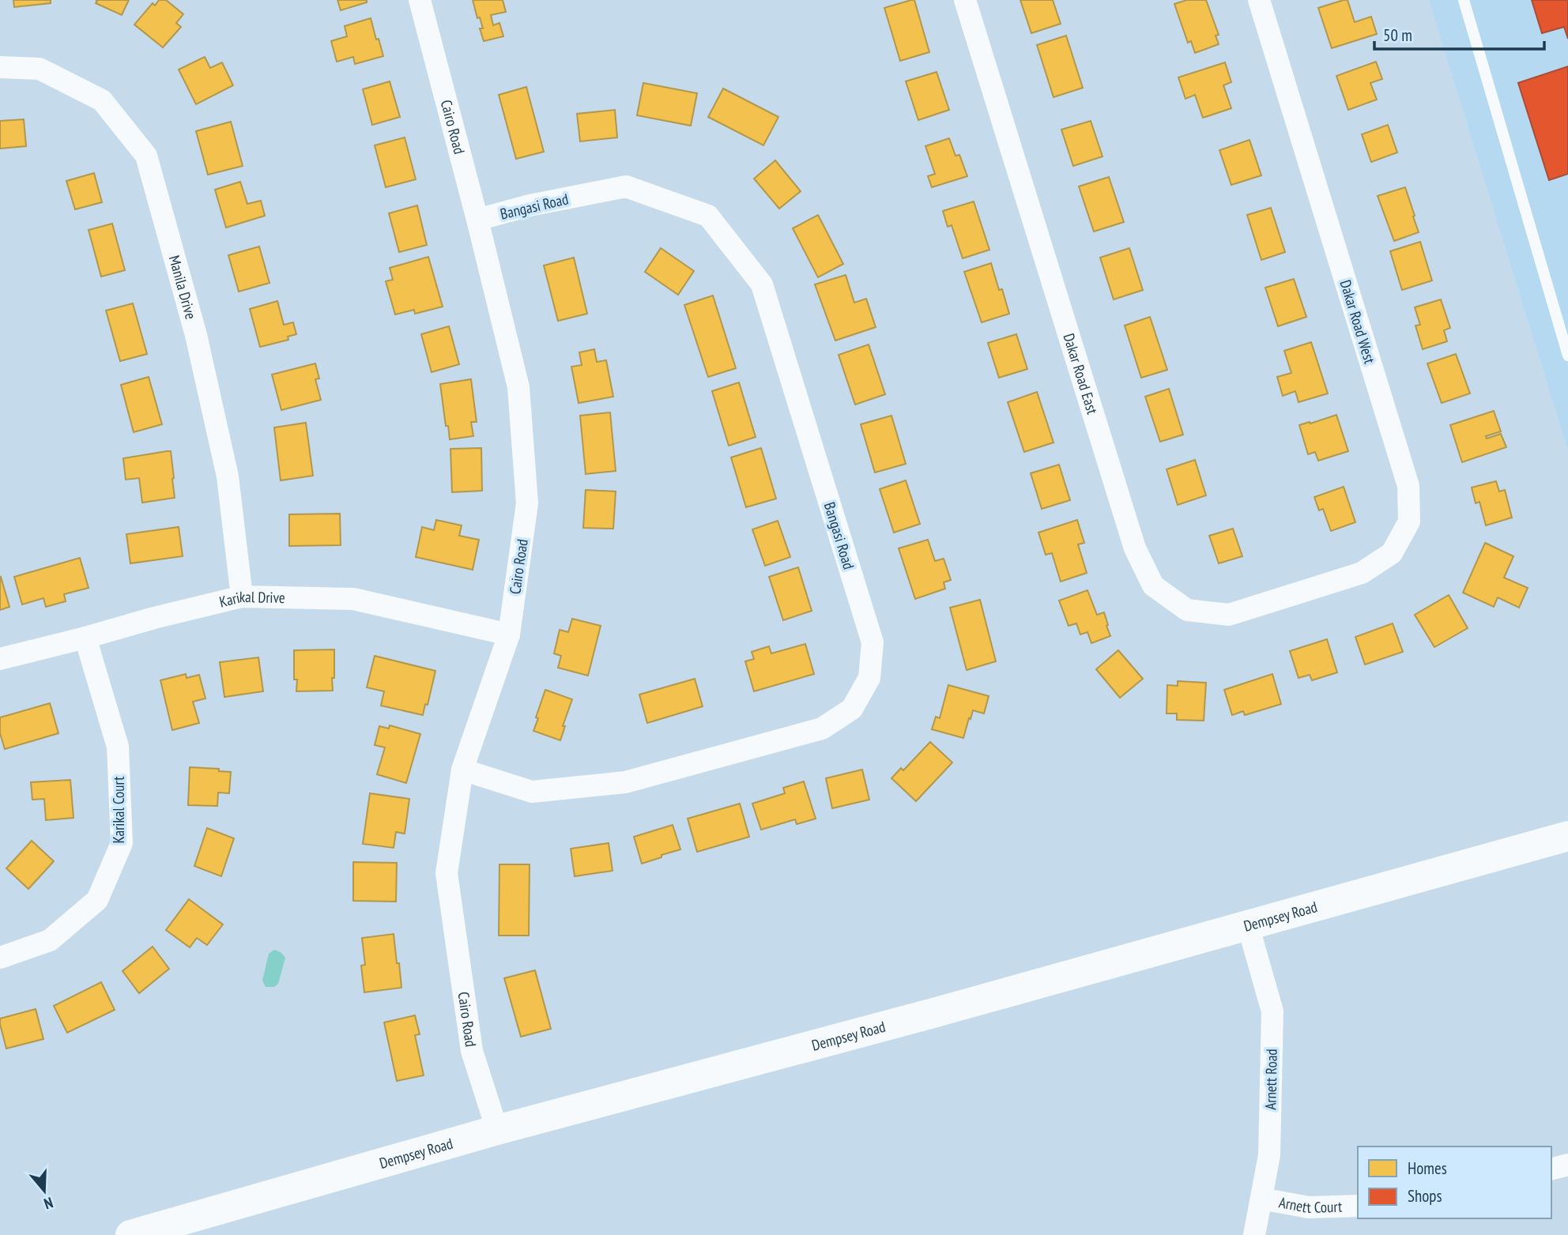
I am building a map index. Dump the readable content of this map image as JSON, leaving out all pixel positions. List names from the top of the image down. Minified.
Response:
{"streets":{"main road":["Dempsey Road"],"street":["Cairo Road","Bangasi Road","Manila Drive","Dakar Road West","Dakar Road East","Karikal Drive","Karikal Court","Arnett Road","Arnett Court"]},"crossings":[["Cairo Road","Bangasi Road"],["Cairo Road","Karikal Drive"],["Cairo Road","Dempsey Road"],["Manila Drive","Karikal Drive"],["Dakar Road West","Dakar Road East"],["Karikal Drive","Karikal Court"],["Dempsey Road","Arnett Road"],["Arnett Road","Arnett Court"]],"legend":["Homes","Shops"],"scale_bar":"50 m","north":"bottom"}
